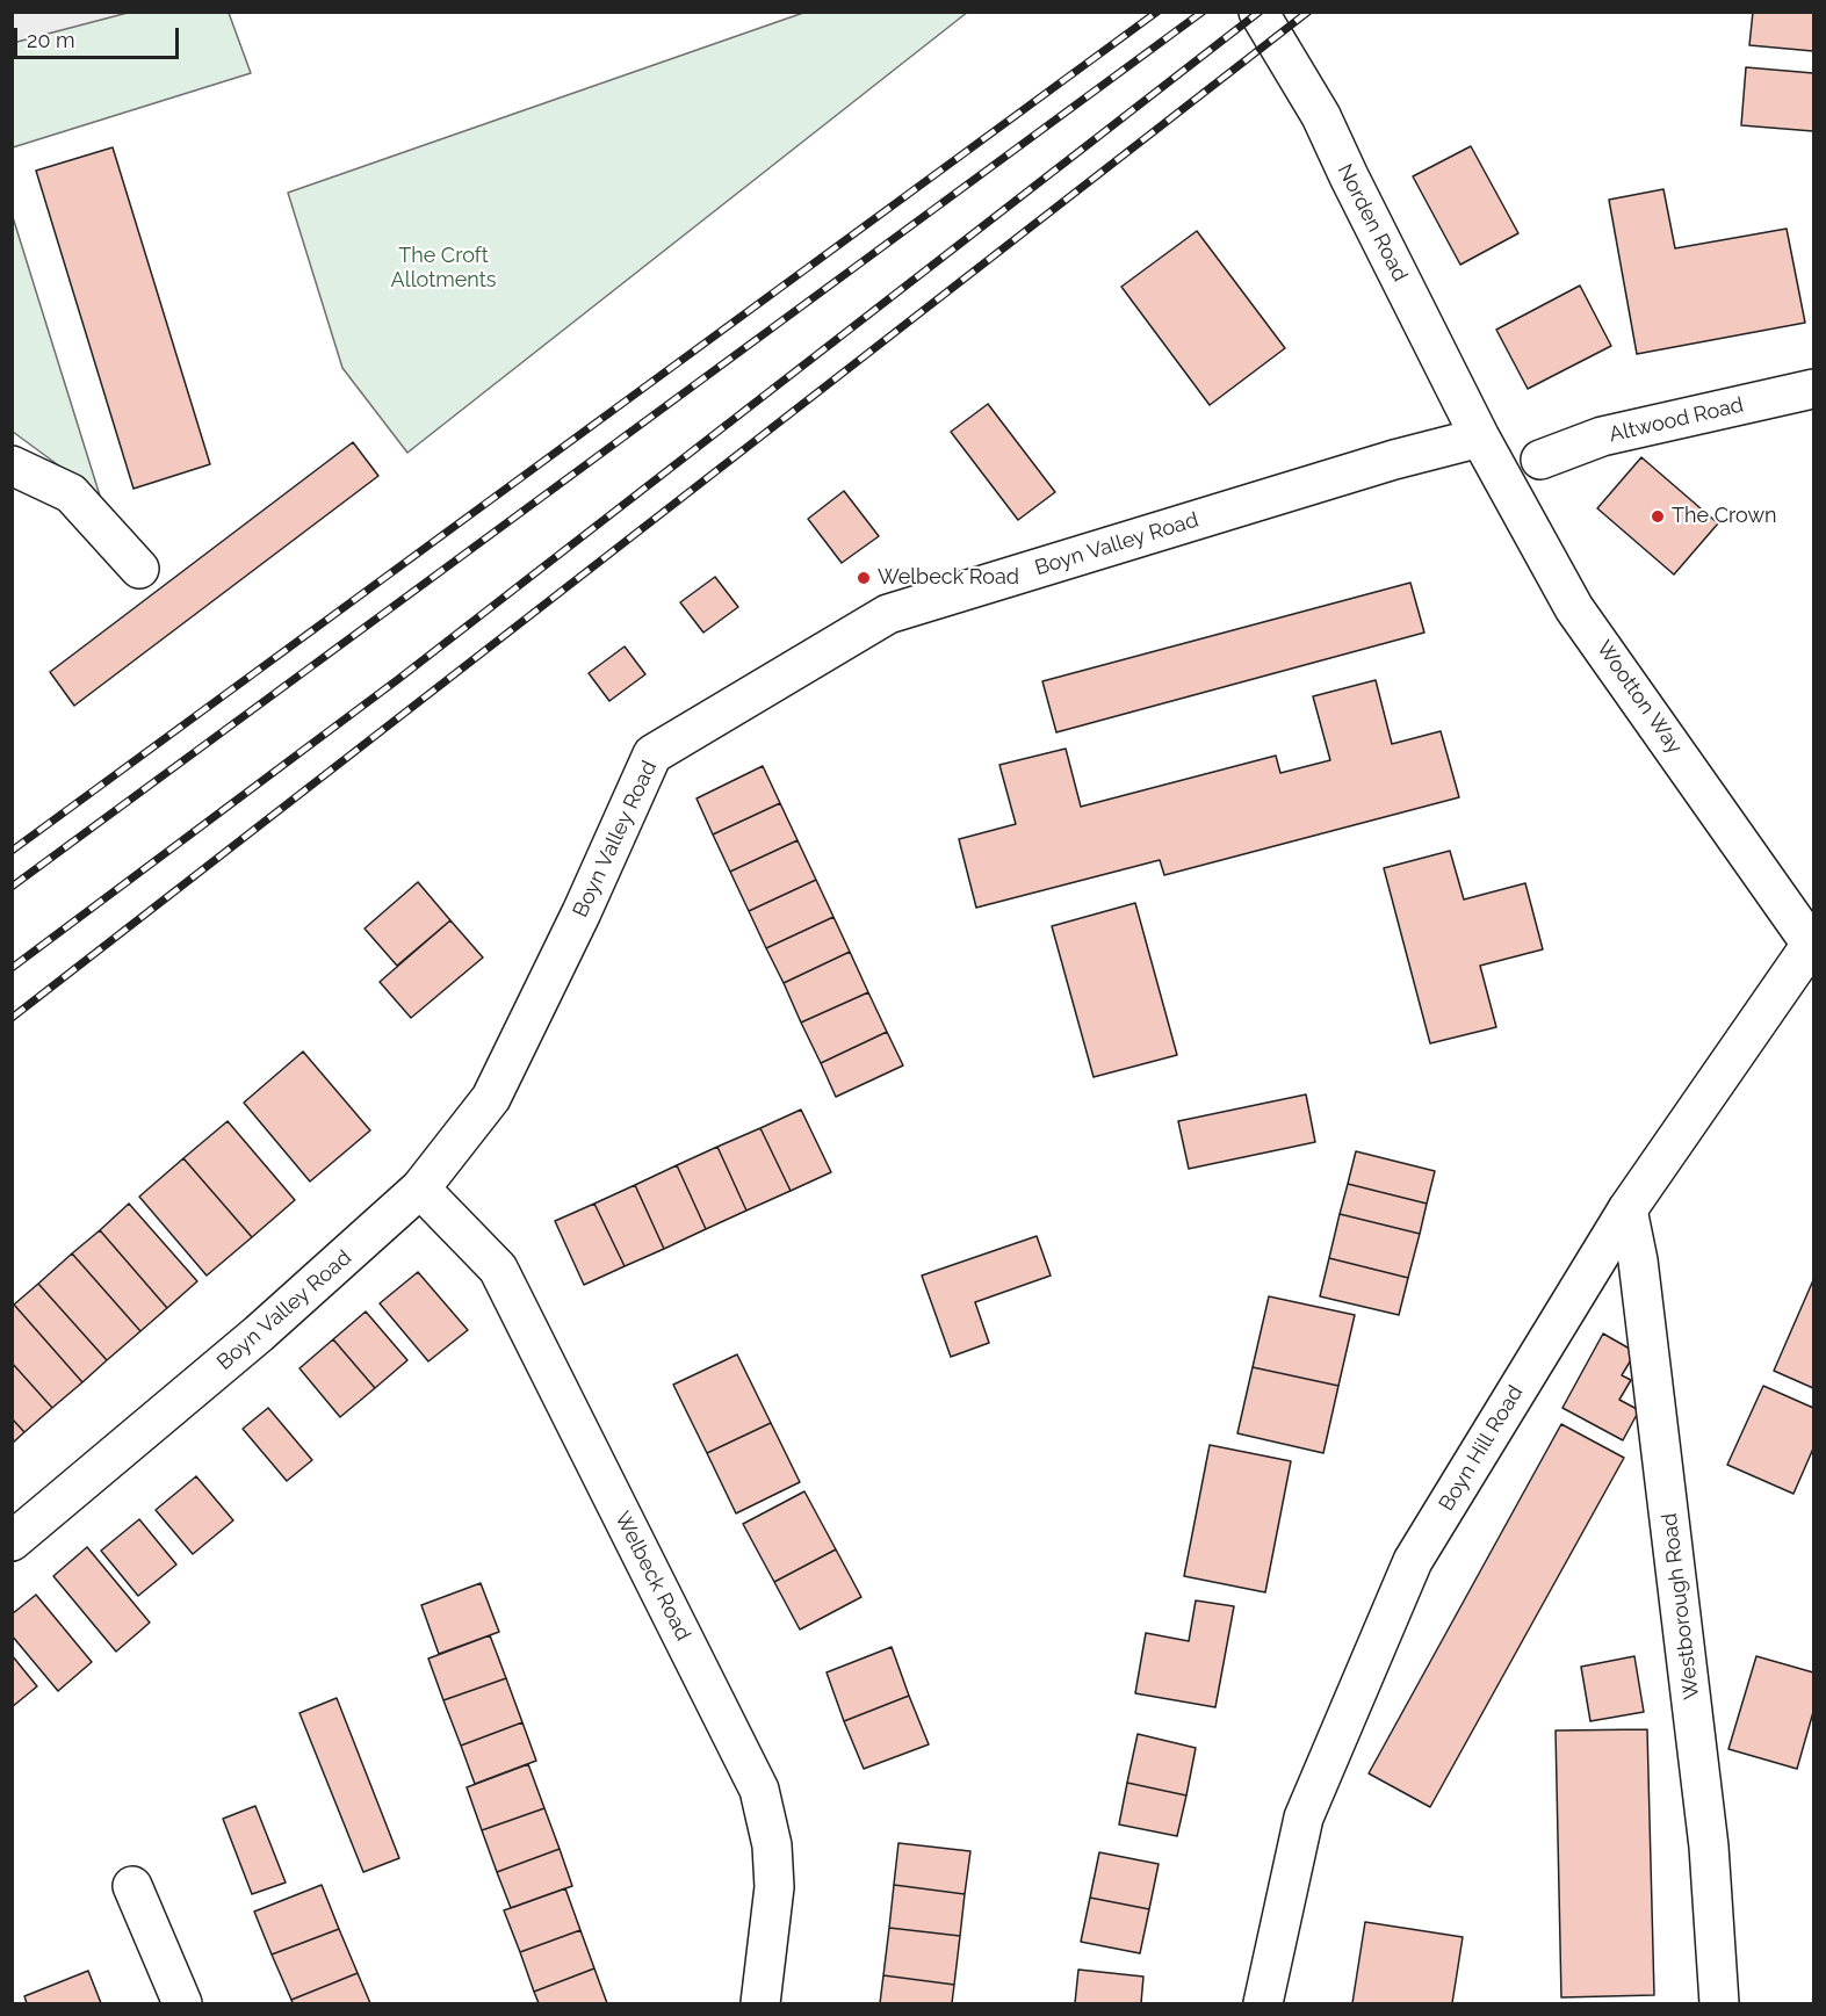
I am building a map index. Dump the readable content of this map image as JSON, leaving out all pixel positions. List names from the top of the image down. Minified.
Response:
{"streets":{"street":["Norden Road","Altwood Road","Boyn Valley Road","Wootton Way","Boyn Hill Road","Welbeck Road","Westborough Road"]},"crossings":[["Norden Road","Boyn Valley Road"],["Norden Road","Wootton Way"],["Boyn Valley Road","Wootton Way"],["Boyn Valley Road","Welbeck Road"],["Wootton Way","Boyn Hill Road"],["Boyn Hill Road","Westborough Road"]],"parks":["The Croft Allotments"],"places":["The Crown","Welbeck Road"],"scale_bar":"20 m"}
